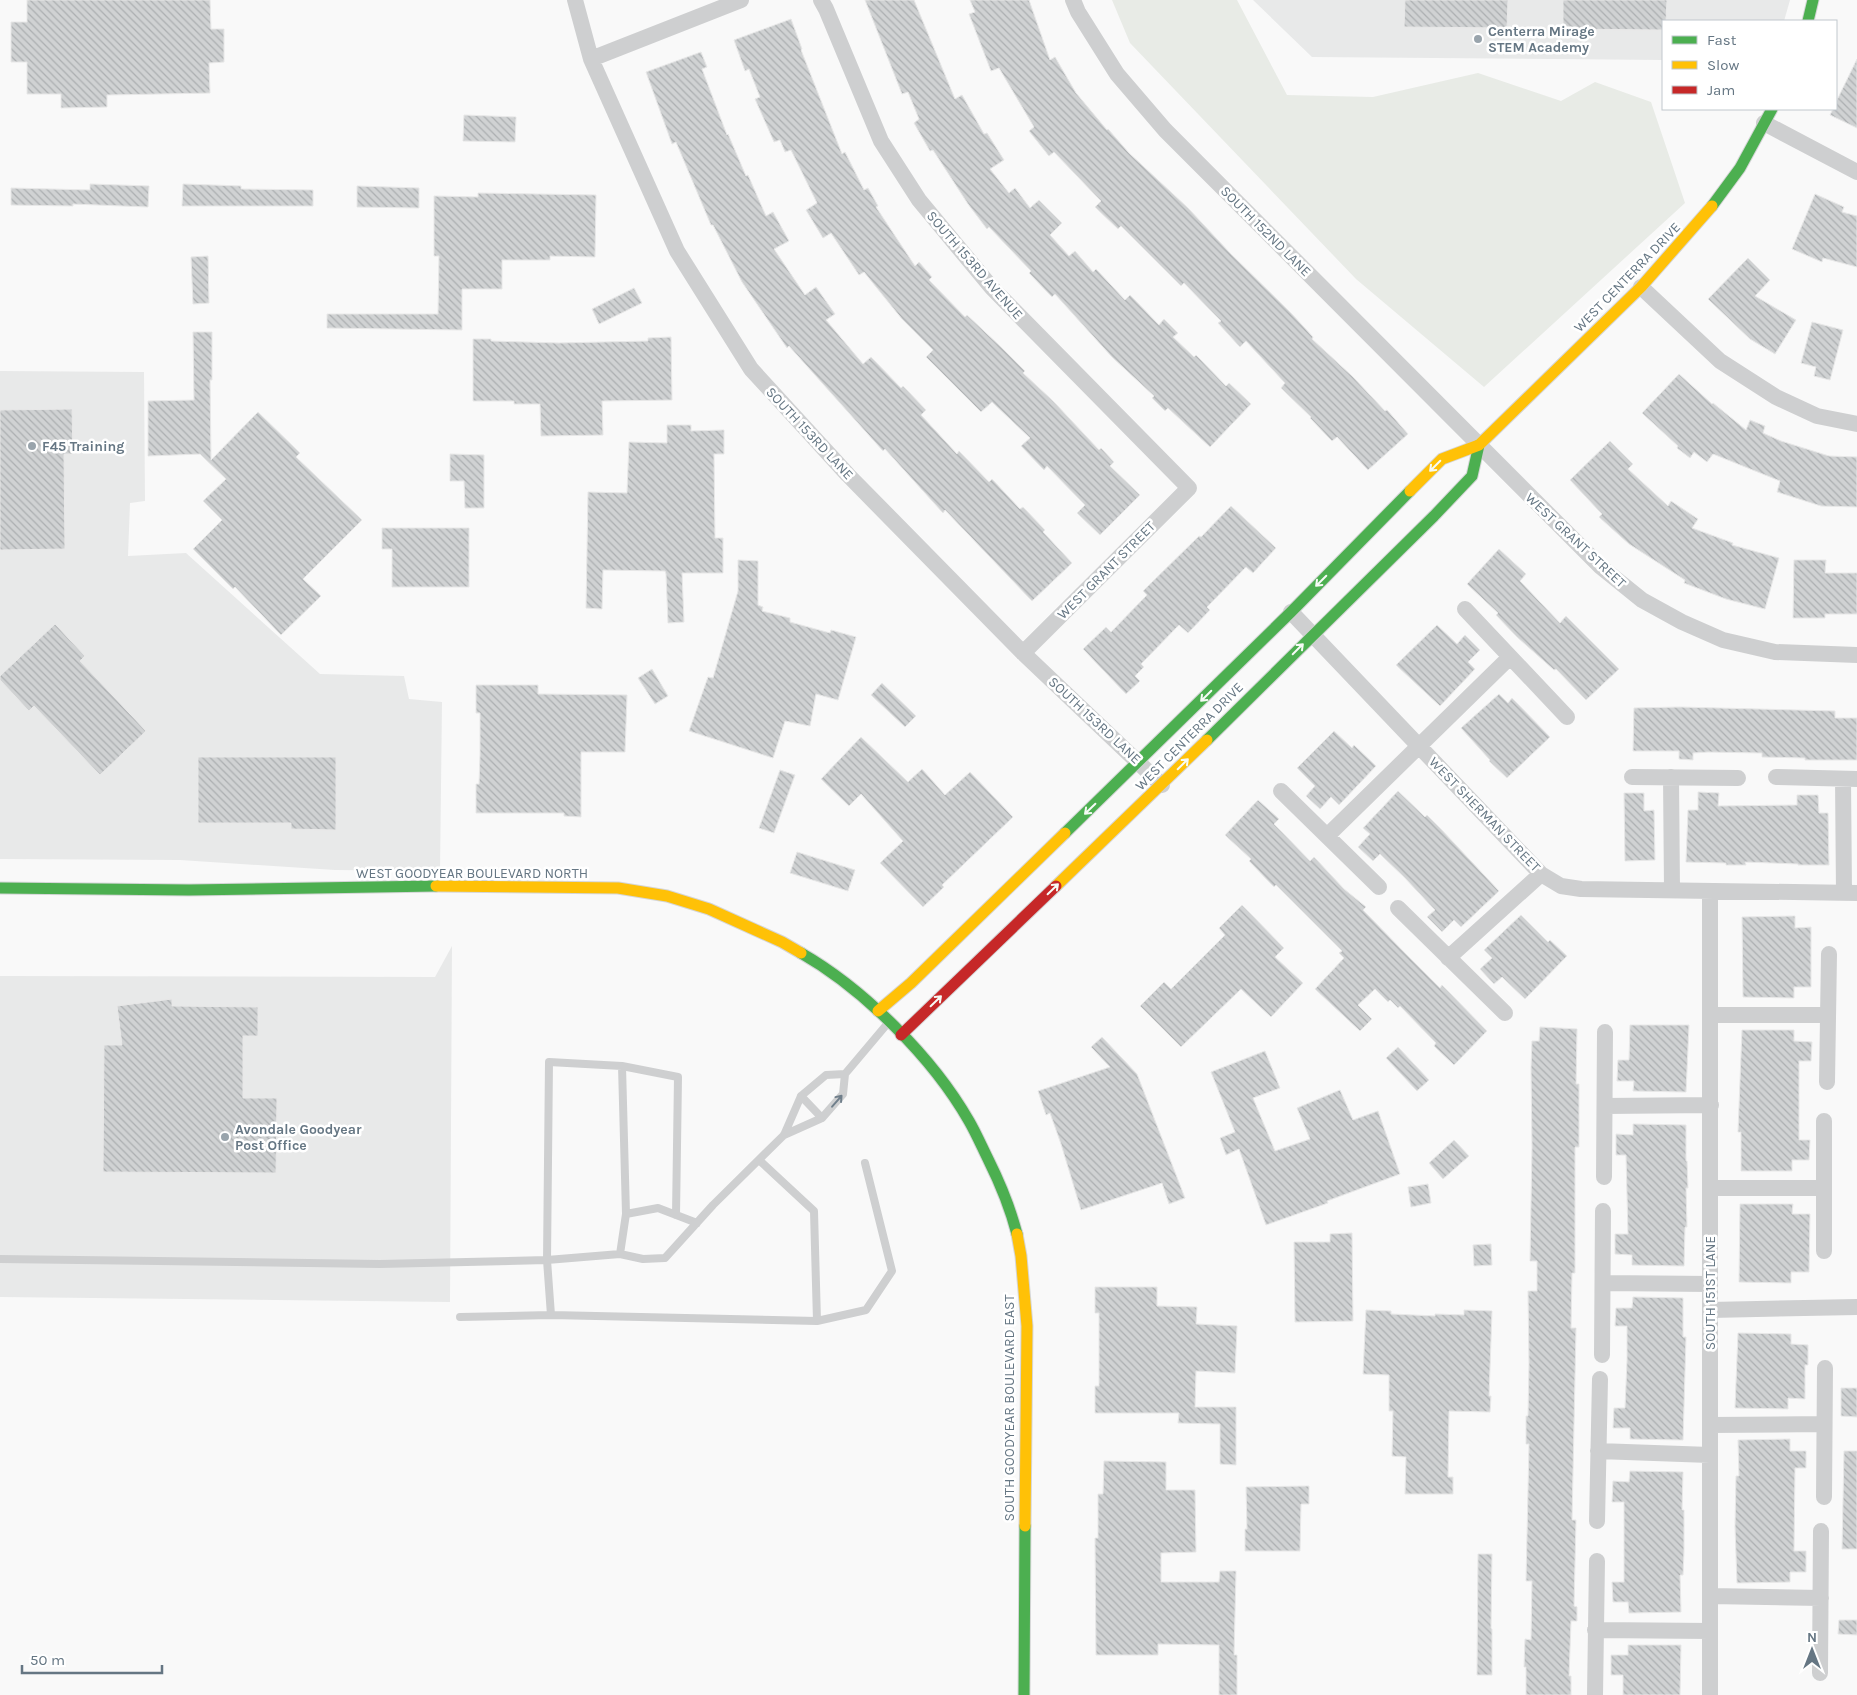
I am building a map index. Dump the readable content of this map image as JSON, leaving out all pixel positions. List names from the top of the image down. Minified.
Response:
{"streets":{"street":["SOUTH 152ND LANE","SOUTH 153RD AVENUE","WEST CENTERRA DRIVE","SOUTH 153RD LANE","WEST GRANT STREET","WEST SHERMAN STREET","WEST GOODYEAR BOULEVARD NORTH","SOUTH 151ST LANE","SOUTH GOODYEAR BOULEVARD EAST"]},"crossings":[["SOUTH 152ND LANE","WEST CENTERRA DRIVE"],["SOUTH 152ND LANE","WEST GRANT STREET"],["SOUTH 153RD AVENUE","WEST GRANT STREET"],["WEST CENTERRA DRIVE","SOUTH 153RD LANE"],["WEST CENTERRA DRIVE","WEST GRANT STREET"],["WEST CENTERRA DRIVE","WEST SHERMAN STREET"],["WEST CENTERRA DRIVE","WEST GOODYEAR BOULEVARD NORTH"],["WEST CENTERRA DRIVE","SOUTH GOODYEAR BOULEVARD EAST"],["SOUTH 153RD LANE","WEST GRANT STREET"],["WEST SHERMAN STREET","SOUTH 151ST LANE"],["WEST GOODYEAR BOULEVARD NORTH","SOUTH GOODYEAR BOULEVARD EAST"]],"places":["Centerra Mirage STEM Academy","F45 Training","Avondale Goodyear Post Office"],"legend":["Fast","Slow","Jam"],"scale_bar":"50 m","north":"top"}
